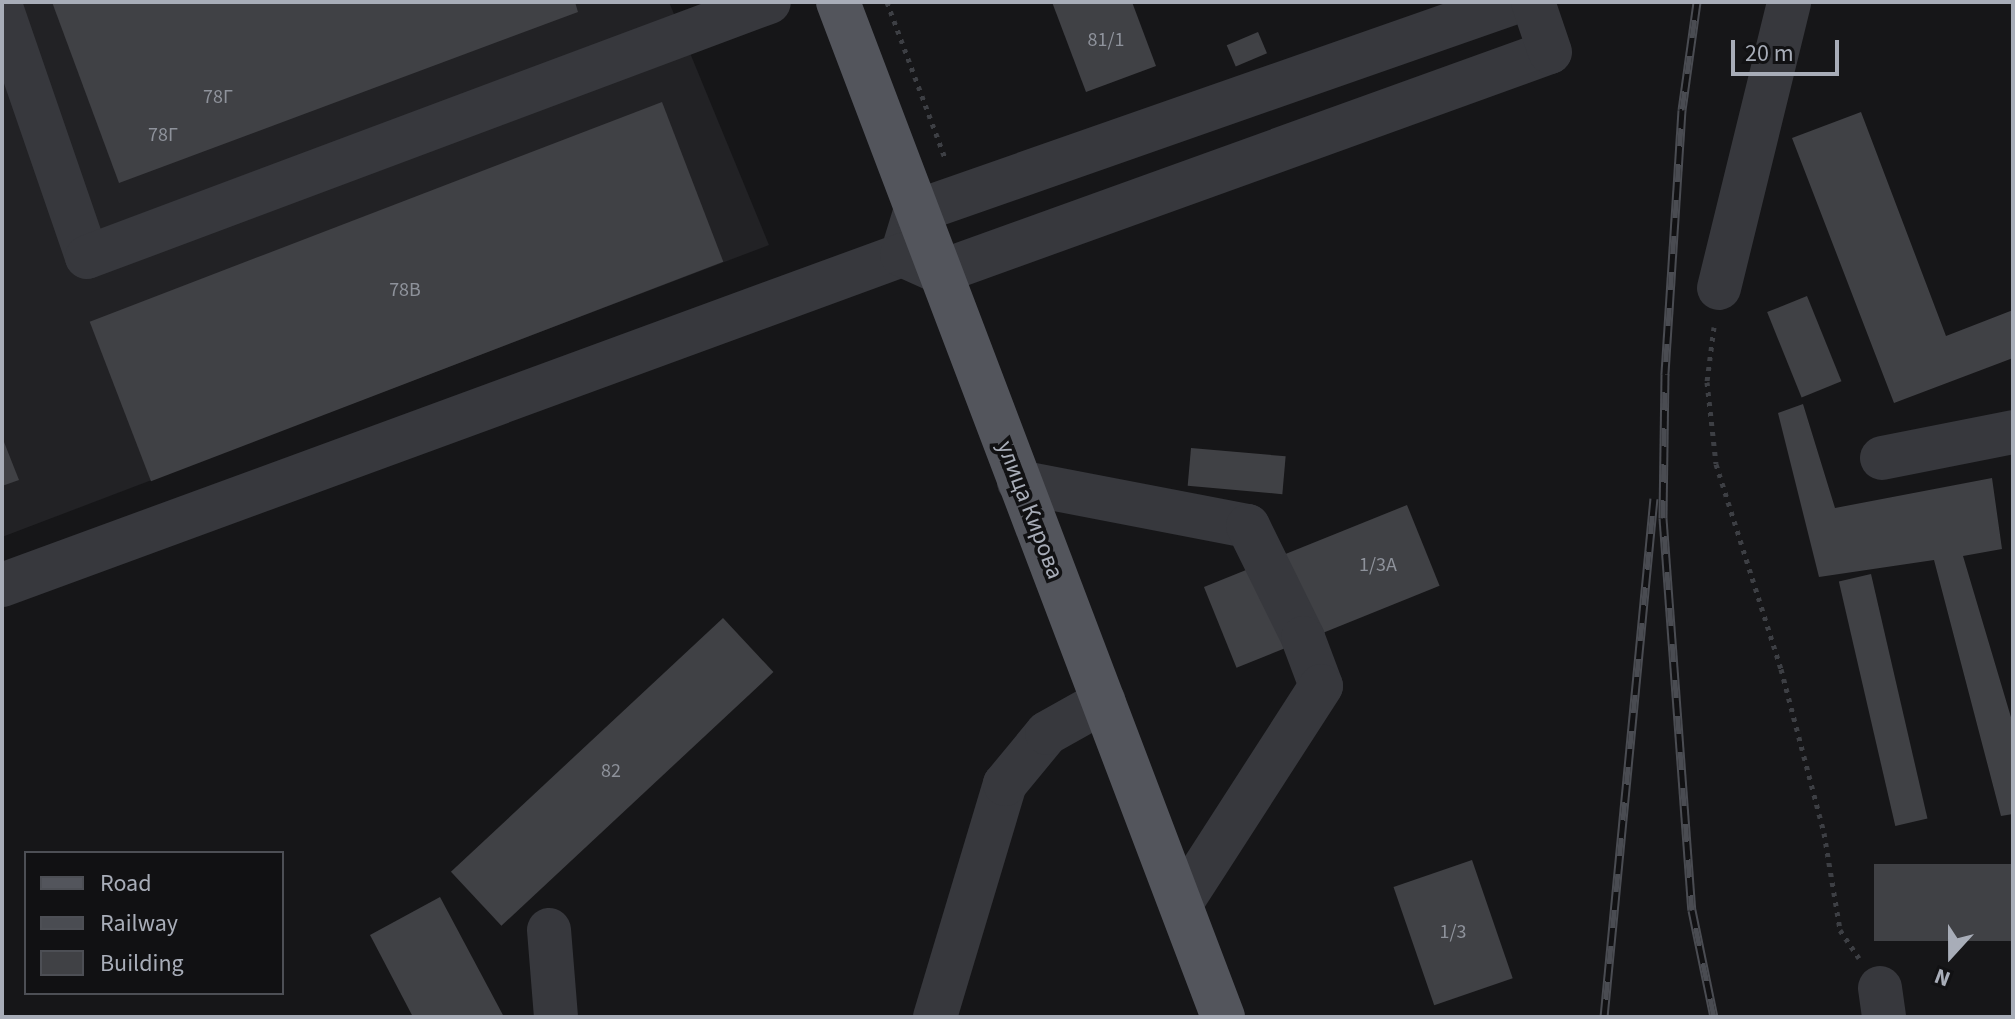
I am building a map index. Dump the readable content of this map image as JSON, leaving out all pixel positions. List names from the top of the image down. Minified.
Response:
{"streets":{"main road":["улица Кирова"]},"house_numbers":["81/1","78Г","78Г","78В","1/3А","82","1/3"],"legend":["Road","Railway","Building"],"scale_bar":"20 m","north":"bottom"}
